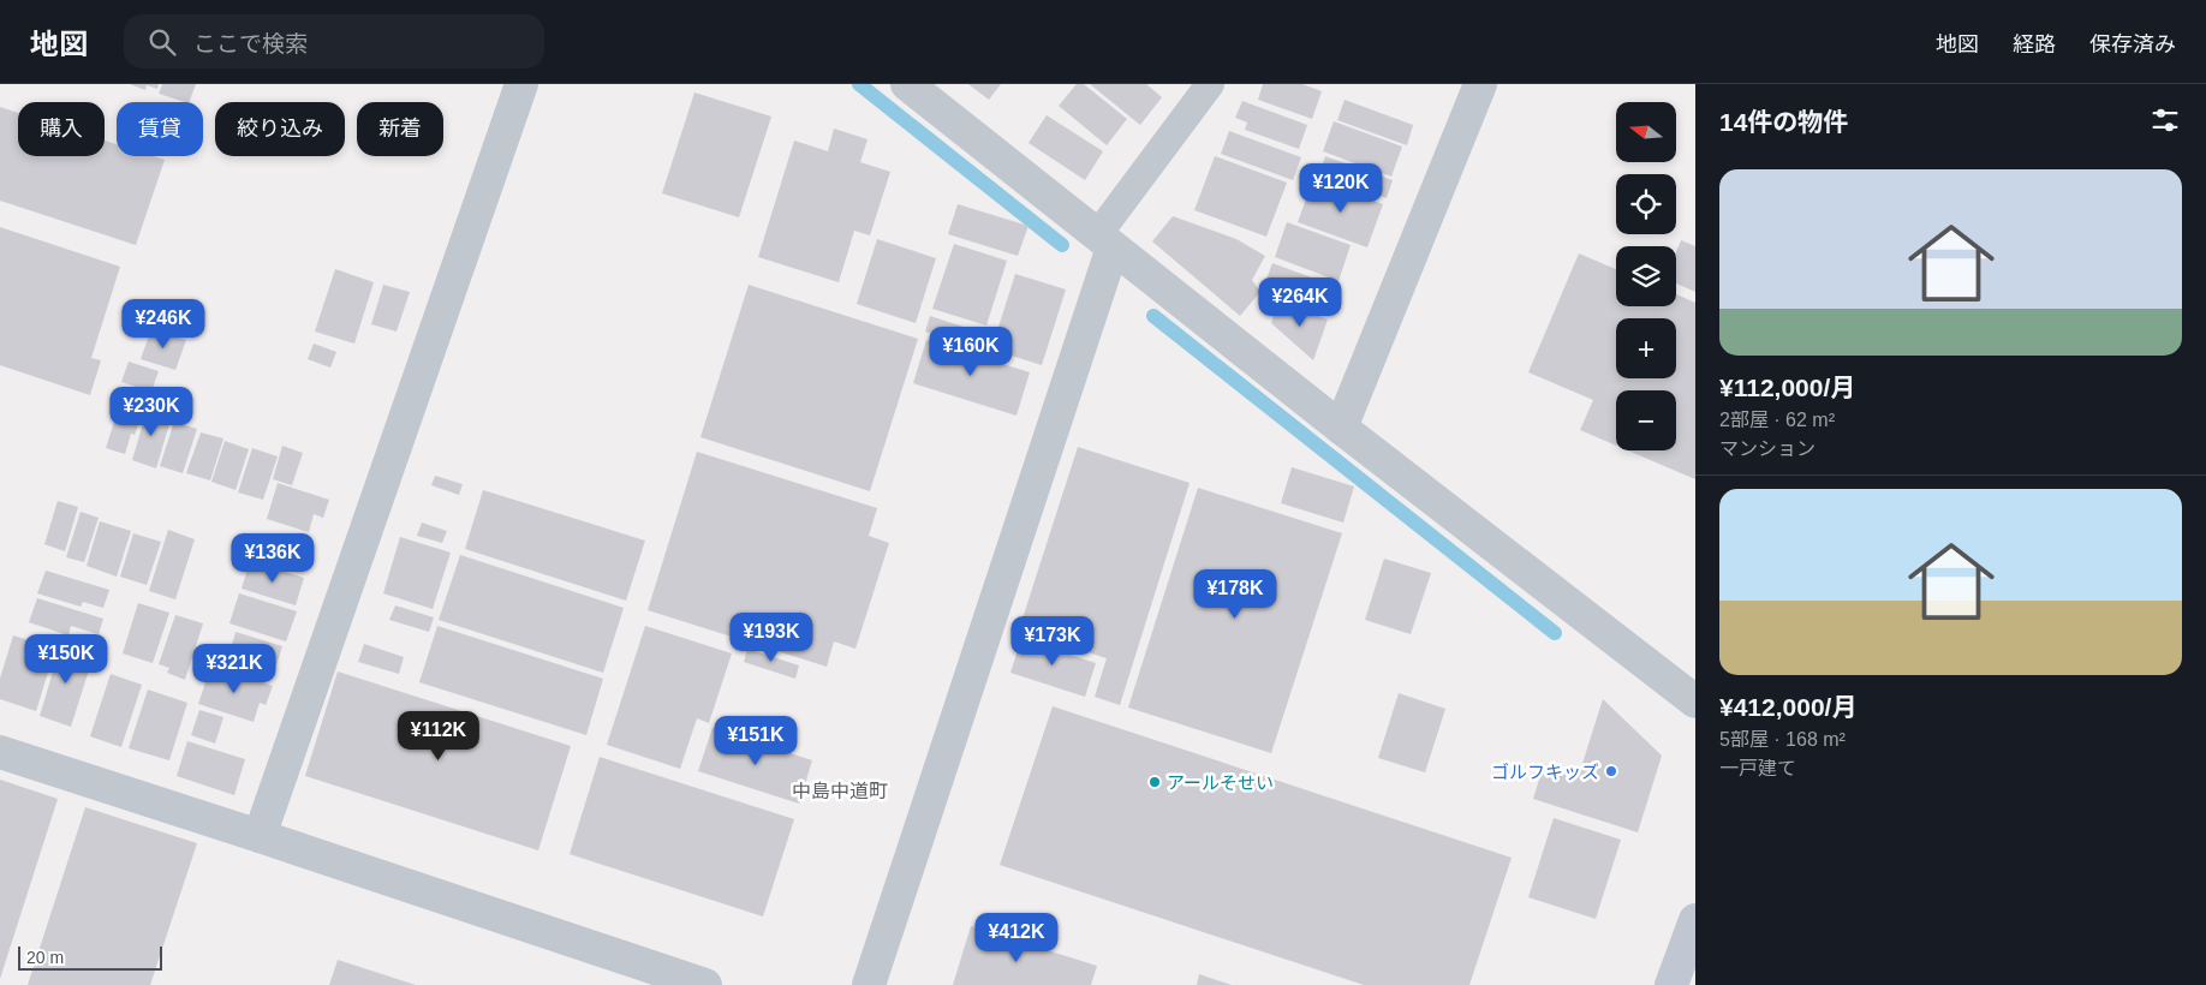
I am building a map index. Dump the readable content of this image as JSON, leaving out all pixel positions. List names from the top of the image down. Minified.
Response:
{"districts":["中島中道町"],"places":["ゴルフキッズ","アールそせい"],"scale_bar":"20 m","north":"left","page":{"header":"地図","search":"ここで検索","nav":["地図","経路","保存済み"],"heading":"14件の物件","map_buttons":["+","−"],"chip":["購入","賃貸","絞り込み","新着"],"list":[{"name":"¥112,000/月","note":"2部屋 · 62 m² · マンション"},{"name":"¥412,000/月","note":"5部屋 · 168 m² · 一戸建て"}],"price":["¥120K","¥264K","¥246K","¥160K","¥230K","¥136K","¥178K","¥193K","¥173K","¥150K","¥321K","¥112K","¥151K","¥412K"],"scale":"20 m"}}
